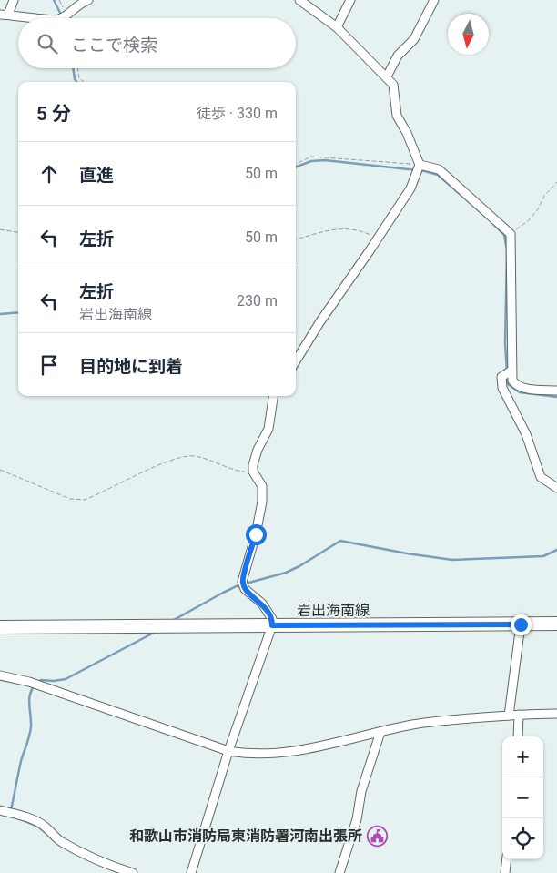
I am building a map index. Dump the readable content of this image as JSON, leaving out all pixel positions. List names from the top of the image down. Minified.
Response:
{"streets":{"main road":["岩出海南線"]},"places":{"public building":["和歌山市消防局東消防署河南出張所"]},"north":"bottom","page":{"search":"ここで検索","heading":["5 分","徒歩 · 330 m"],"list":[["直進","50 m"],["左折","50 m"],["左折","岩出海南線","230 m"],"目的地に到着"],"map_buttons":["+","−"]}}
